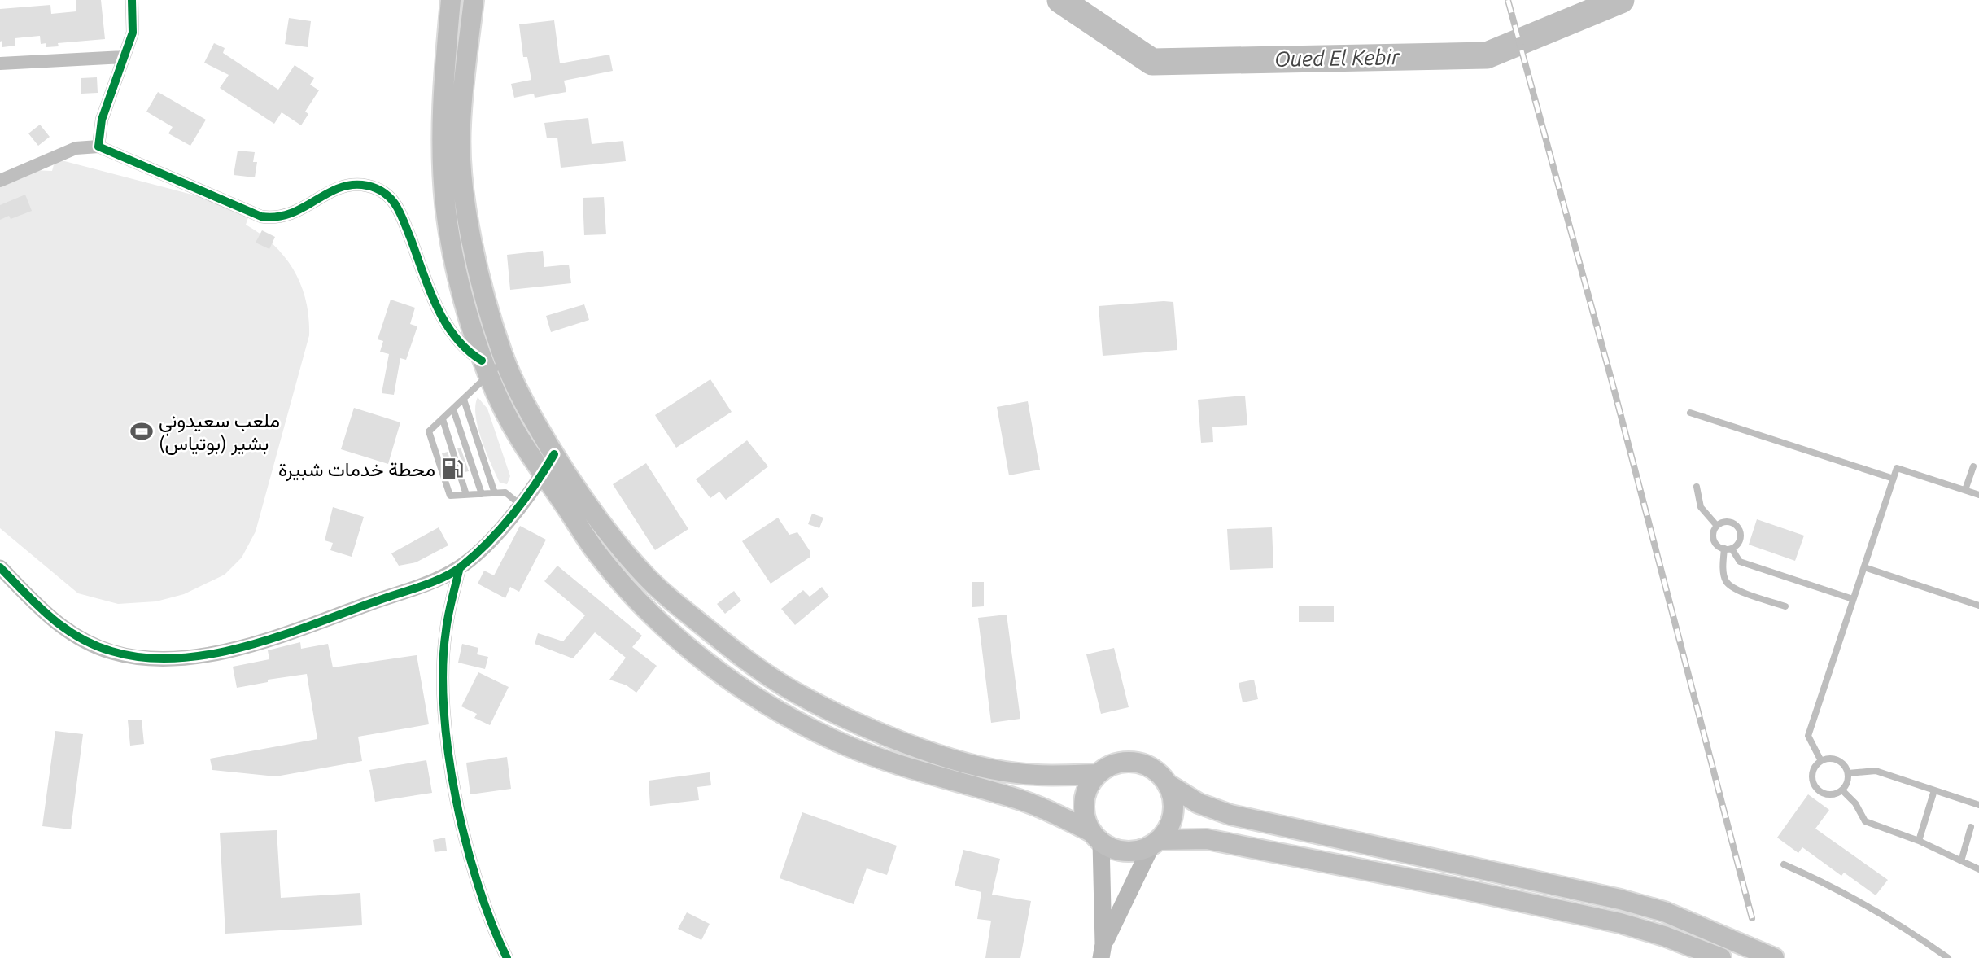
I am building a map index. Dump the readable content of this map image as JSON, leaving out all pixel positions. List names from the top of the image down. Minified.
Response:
{"water":["Oued El Kebir"],"places":{"sports":["ملعب سعيدوني بشير (بوتياس)"],"fuel station":["محطة خدمات شبيرة"]}}
